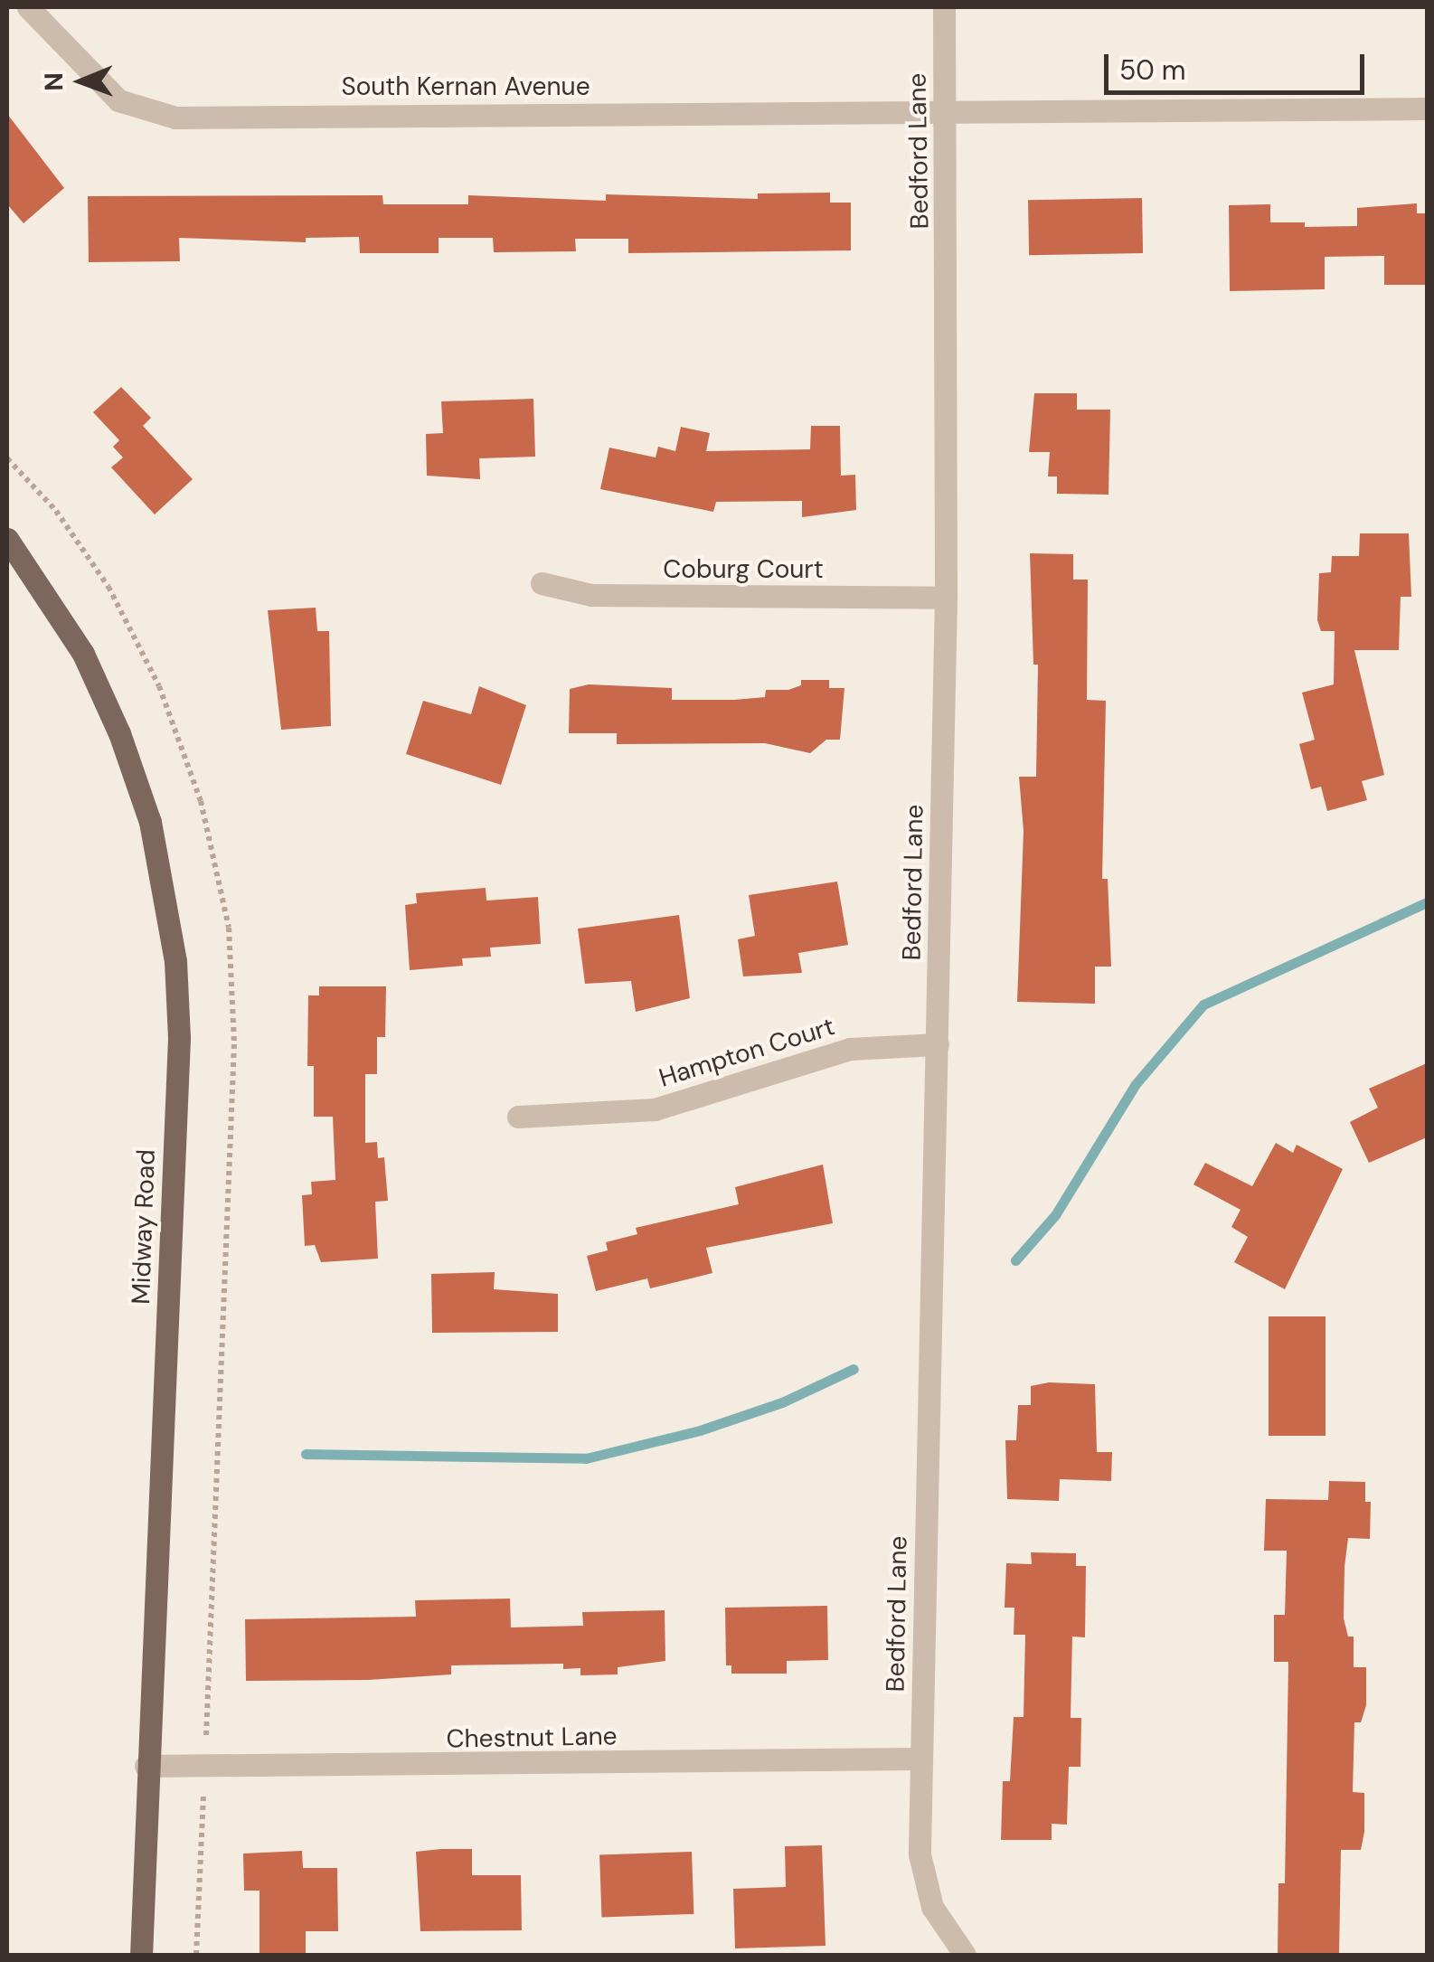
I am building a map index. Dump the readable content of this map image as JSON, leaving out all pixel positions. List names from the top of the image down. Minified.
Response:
{"streets":{"main road":["Midway Road"],"street":["South Kernan Avenue","Bedford Lane","Coburg Court","Hampton Court","Chestnut Lane"]},"crossings":[["South Kernan Avenue","Bedford Lane"],["Bedford Lane","Coburg Court"],["Bedford Lane","Hampton Court"],["Bedford Lane","Chestnut Lane"],["Midway Road","Chestnut Lane"]],"scale_bar":"50 m","north":"left"}
